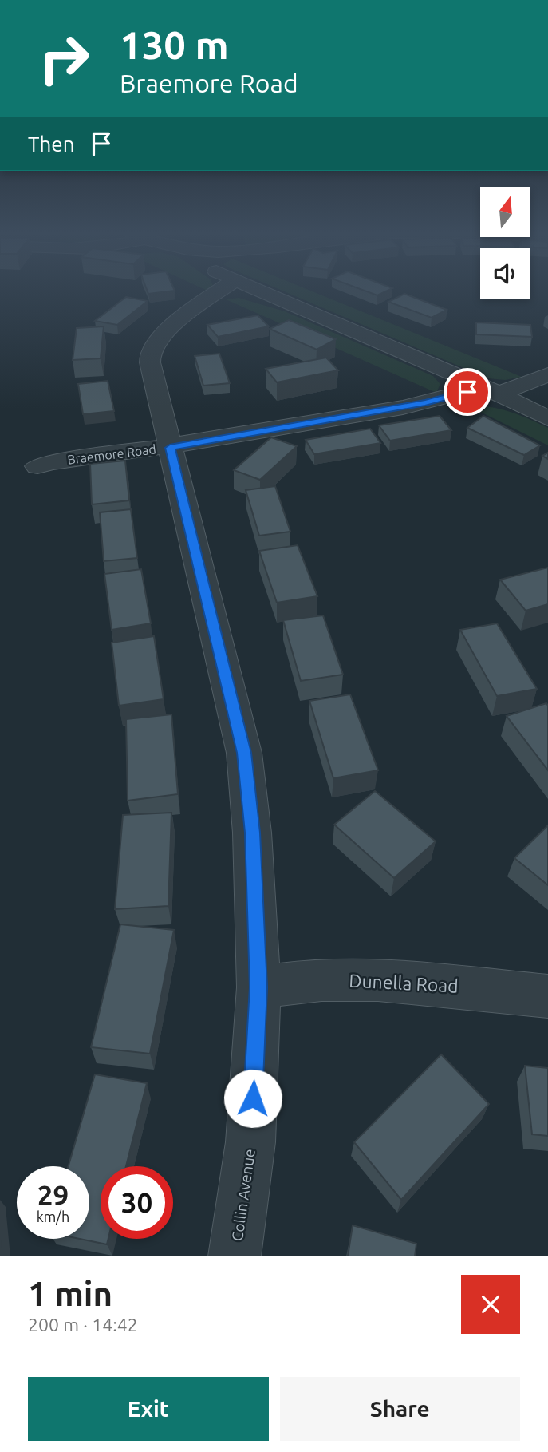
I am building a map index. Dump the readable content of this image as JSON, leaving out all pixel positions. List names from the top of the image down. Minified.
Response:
{"streets":{"street":["Braemore Road","Dunella Road","Collin Avenue"]},"crossings":[["Braemore Road","Collin Avenue"],["Dunella Road","Collin Avenue"]],"north":"top","page":{"turn":["130 m","Braemore Road"],"then":"Then","speed":"29 km/h","limit":"30","heading":["1 min","200 m · 14:42"],"buttons":["Exit","Share"]}}
